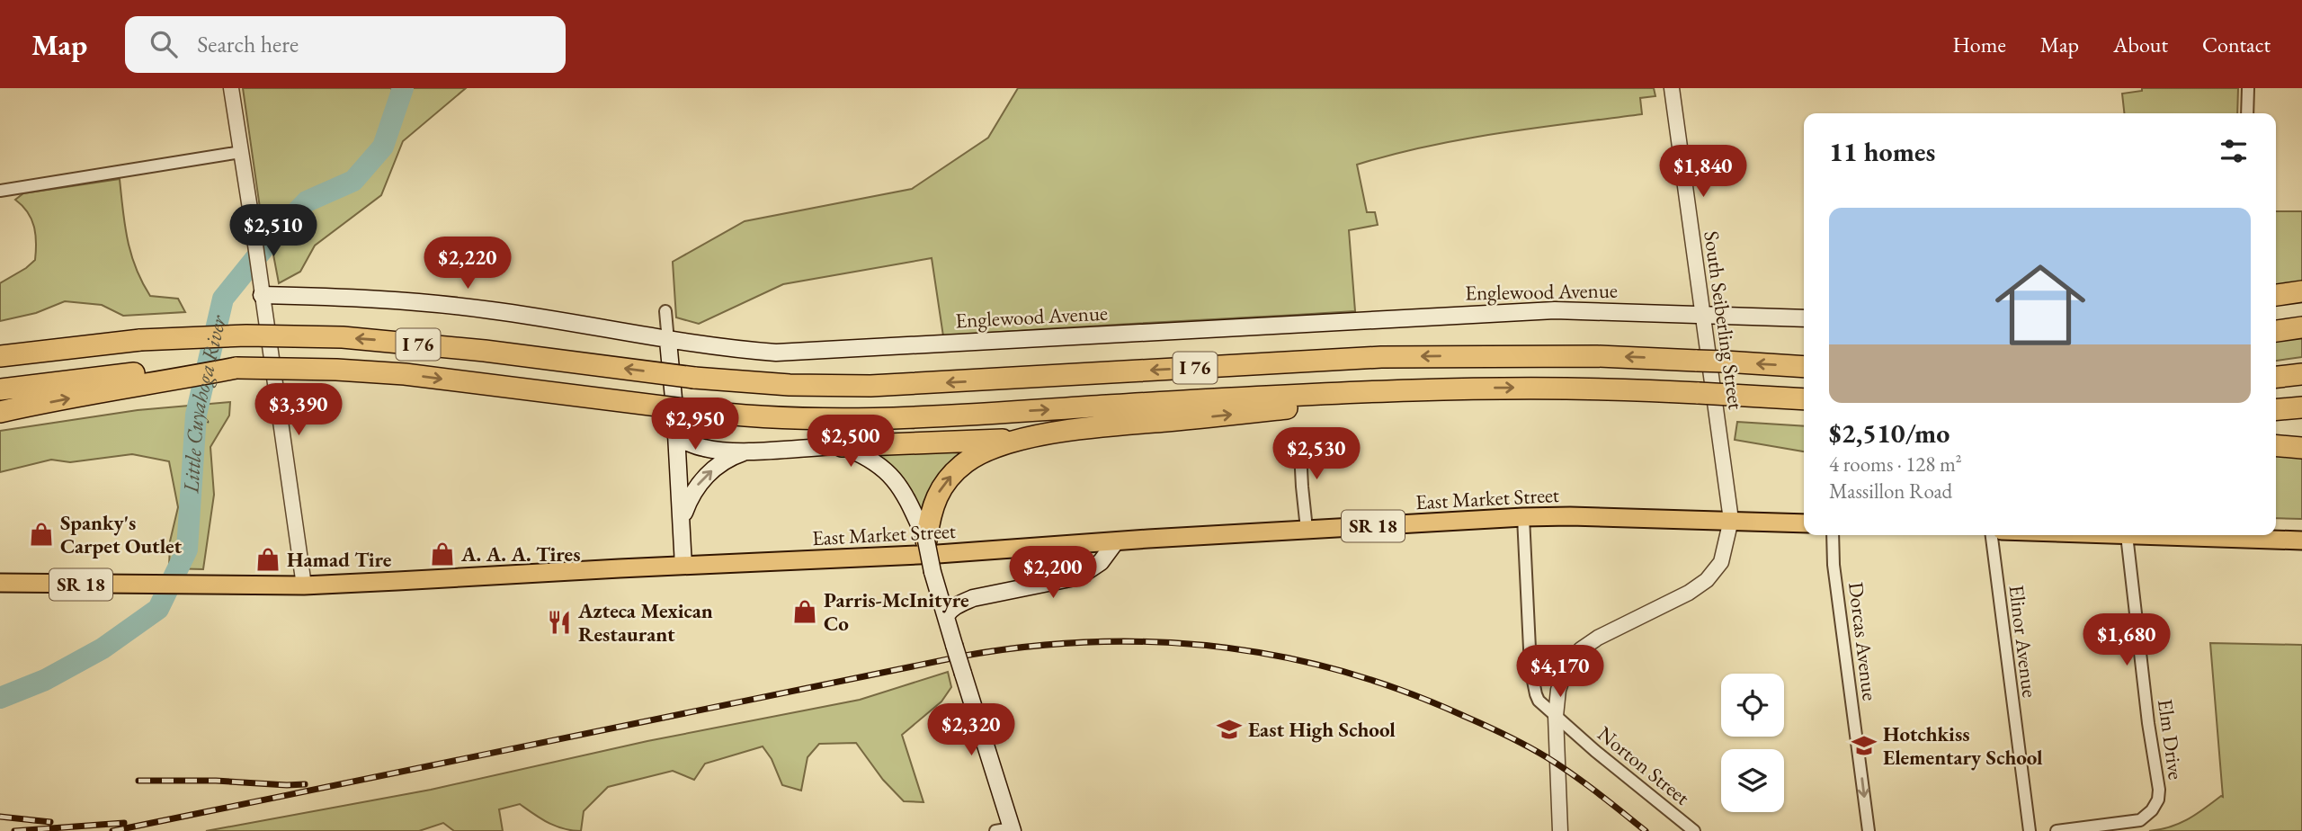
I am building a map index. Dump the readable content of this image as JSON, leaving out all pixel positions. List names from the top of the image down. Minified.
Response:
{"streets":{"highway":["I 76"],"main road":["Englewood Avenue","East Market Street","SR 18"],"street":["South Seiberling Street","Dorcas Avenue","Elinor Avenue","Elm Drive","Norton Street"]},"crossings":[["Englewood Avenue","South Seiberling Street"],["South Seiberling Street","East Market Street"],["East Market Street","Norton Street"]],"one_way":["Dorcas Avenue"],"water":["Little Cuyahoga River"],"places":{"shop":["Spanky's Carpet Outlet","A. A. A. Tires","Hamad Tire","Parris-McInityre Co"],"restaurant":["Azteca Mexican Restaurant"],"school or university":["East High School","Hotchkiss Elementary School"]},"page":{"header":"Map","search":"Search here","nav":["Home","Map","About","Contact"],"heading":"11 homes","price":["$1,840","$2,510","$2,220","$3,390","$2,950","$2,500","$2,530","$2,200","$1,680","$4,170","$2,320"],"list":[{"name":"$2,510/mo","note":"4 rooms · 128 m² · Massillon Road"}]}}
